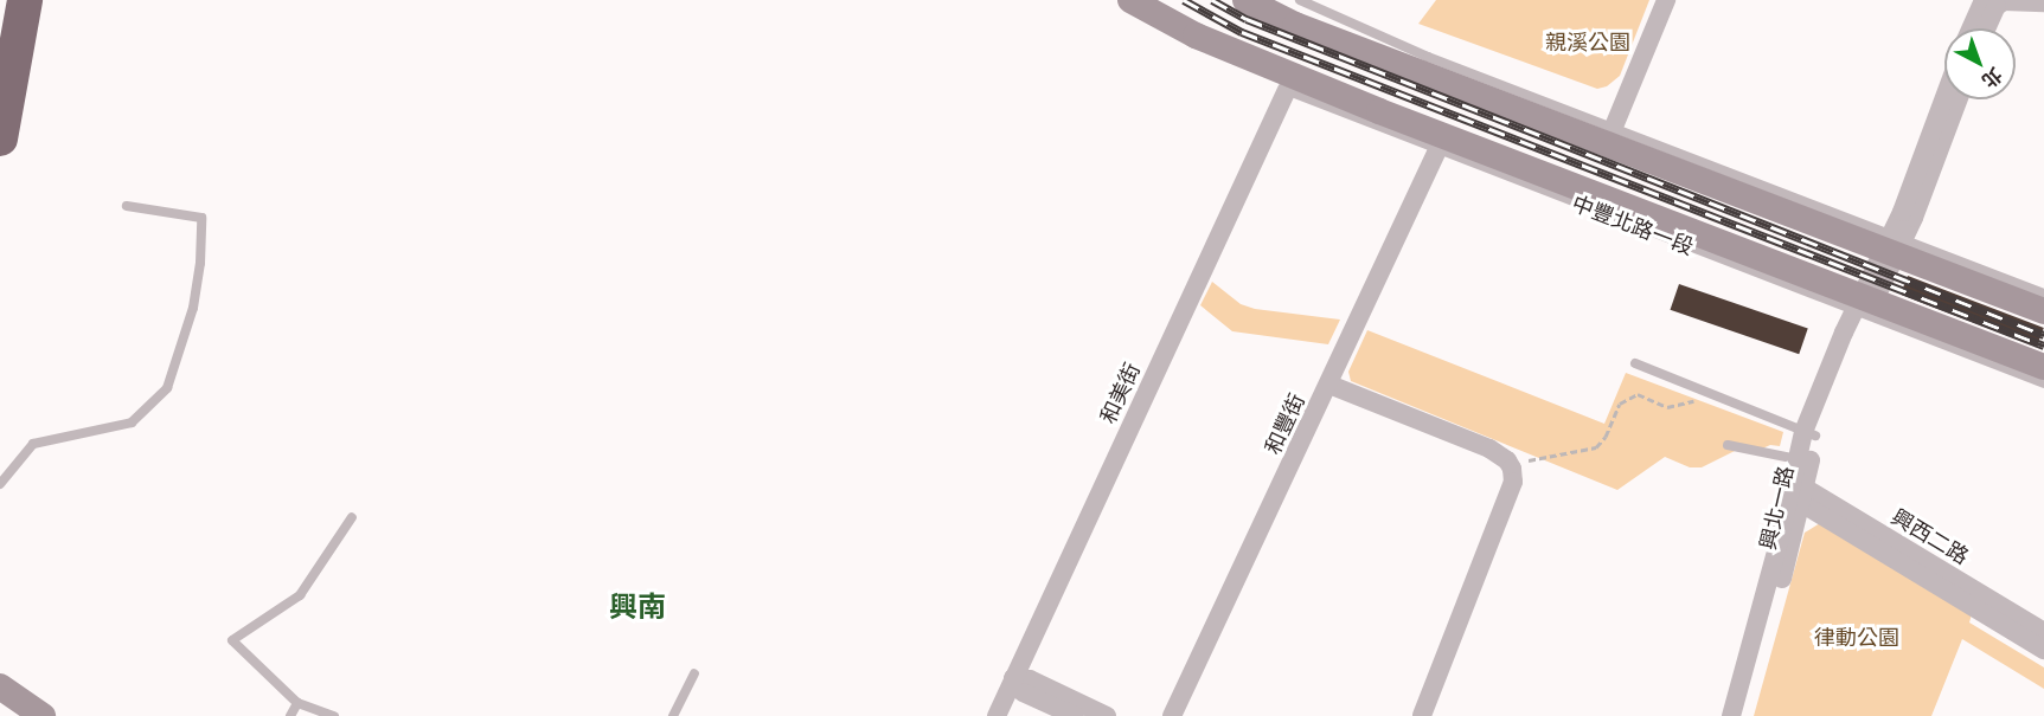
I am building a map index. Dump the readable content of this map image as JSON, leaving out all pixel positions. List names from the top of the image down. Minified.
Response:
{"streets":{"main road":["中豐北路一段"],"street":["和美街","和豐街","興北一路","興西二路"]},"crossings":[["中豐北路一段","和美街"],["中豐北路一段","和豐街"],["中豐北路一段","興北一路"],["興北一路","興西二路"]],"districts":["興南"],"parks":["親溪公園","律動公園"],"north":"bottom right"}
